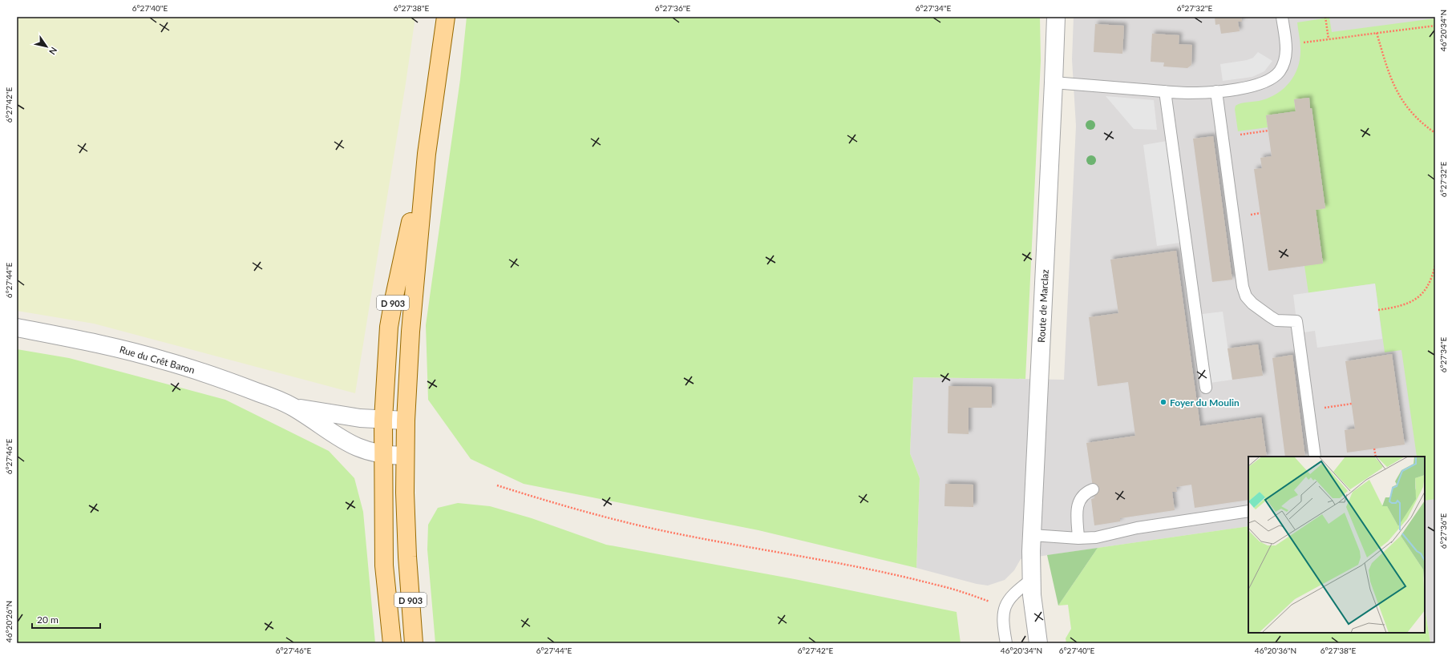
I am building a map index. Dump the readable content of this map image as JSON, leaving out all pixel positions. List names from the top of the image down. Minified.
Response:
{"streets":{"main road":["D 903"],"street":["Route de Marclaz","Rue du Crêt Baron"]},"crossings":[["D 903","Rue du Crêt Baron"]],"places":["Foyer du Moulin"],"scale_bar":"20 m","north":"bottom right","coordinates":["6°27'40\"E","6°27'38\"E","6°27'36\"E","6°27'34\"E","6°27'32\"E","46°20'34\"N","6°27'42\"E","6°27'44\"E","6°27'46\"E","46°20'26\"N","46°20'36\"N"]}
